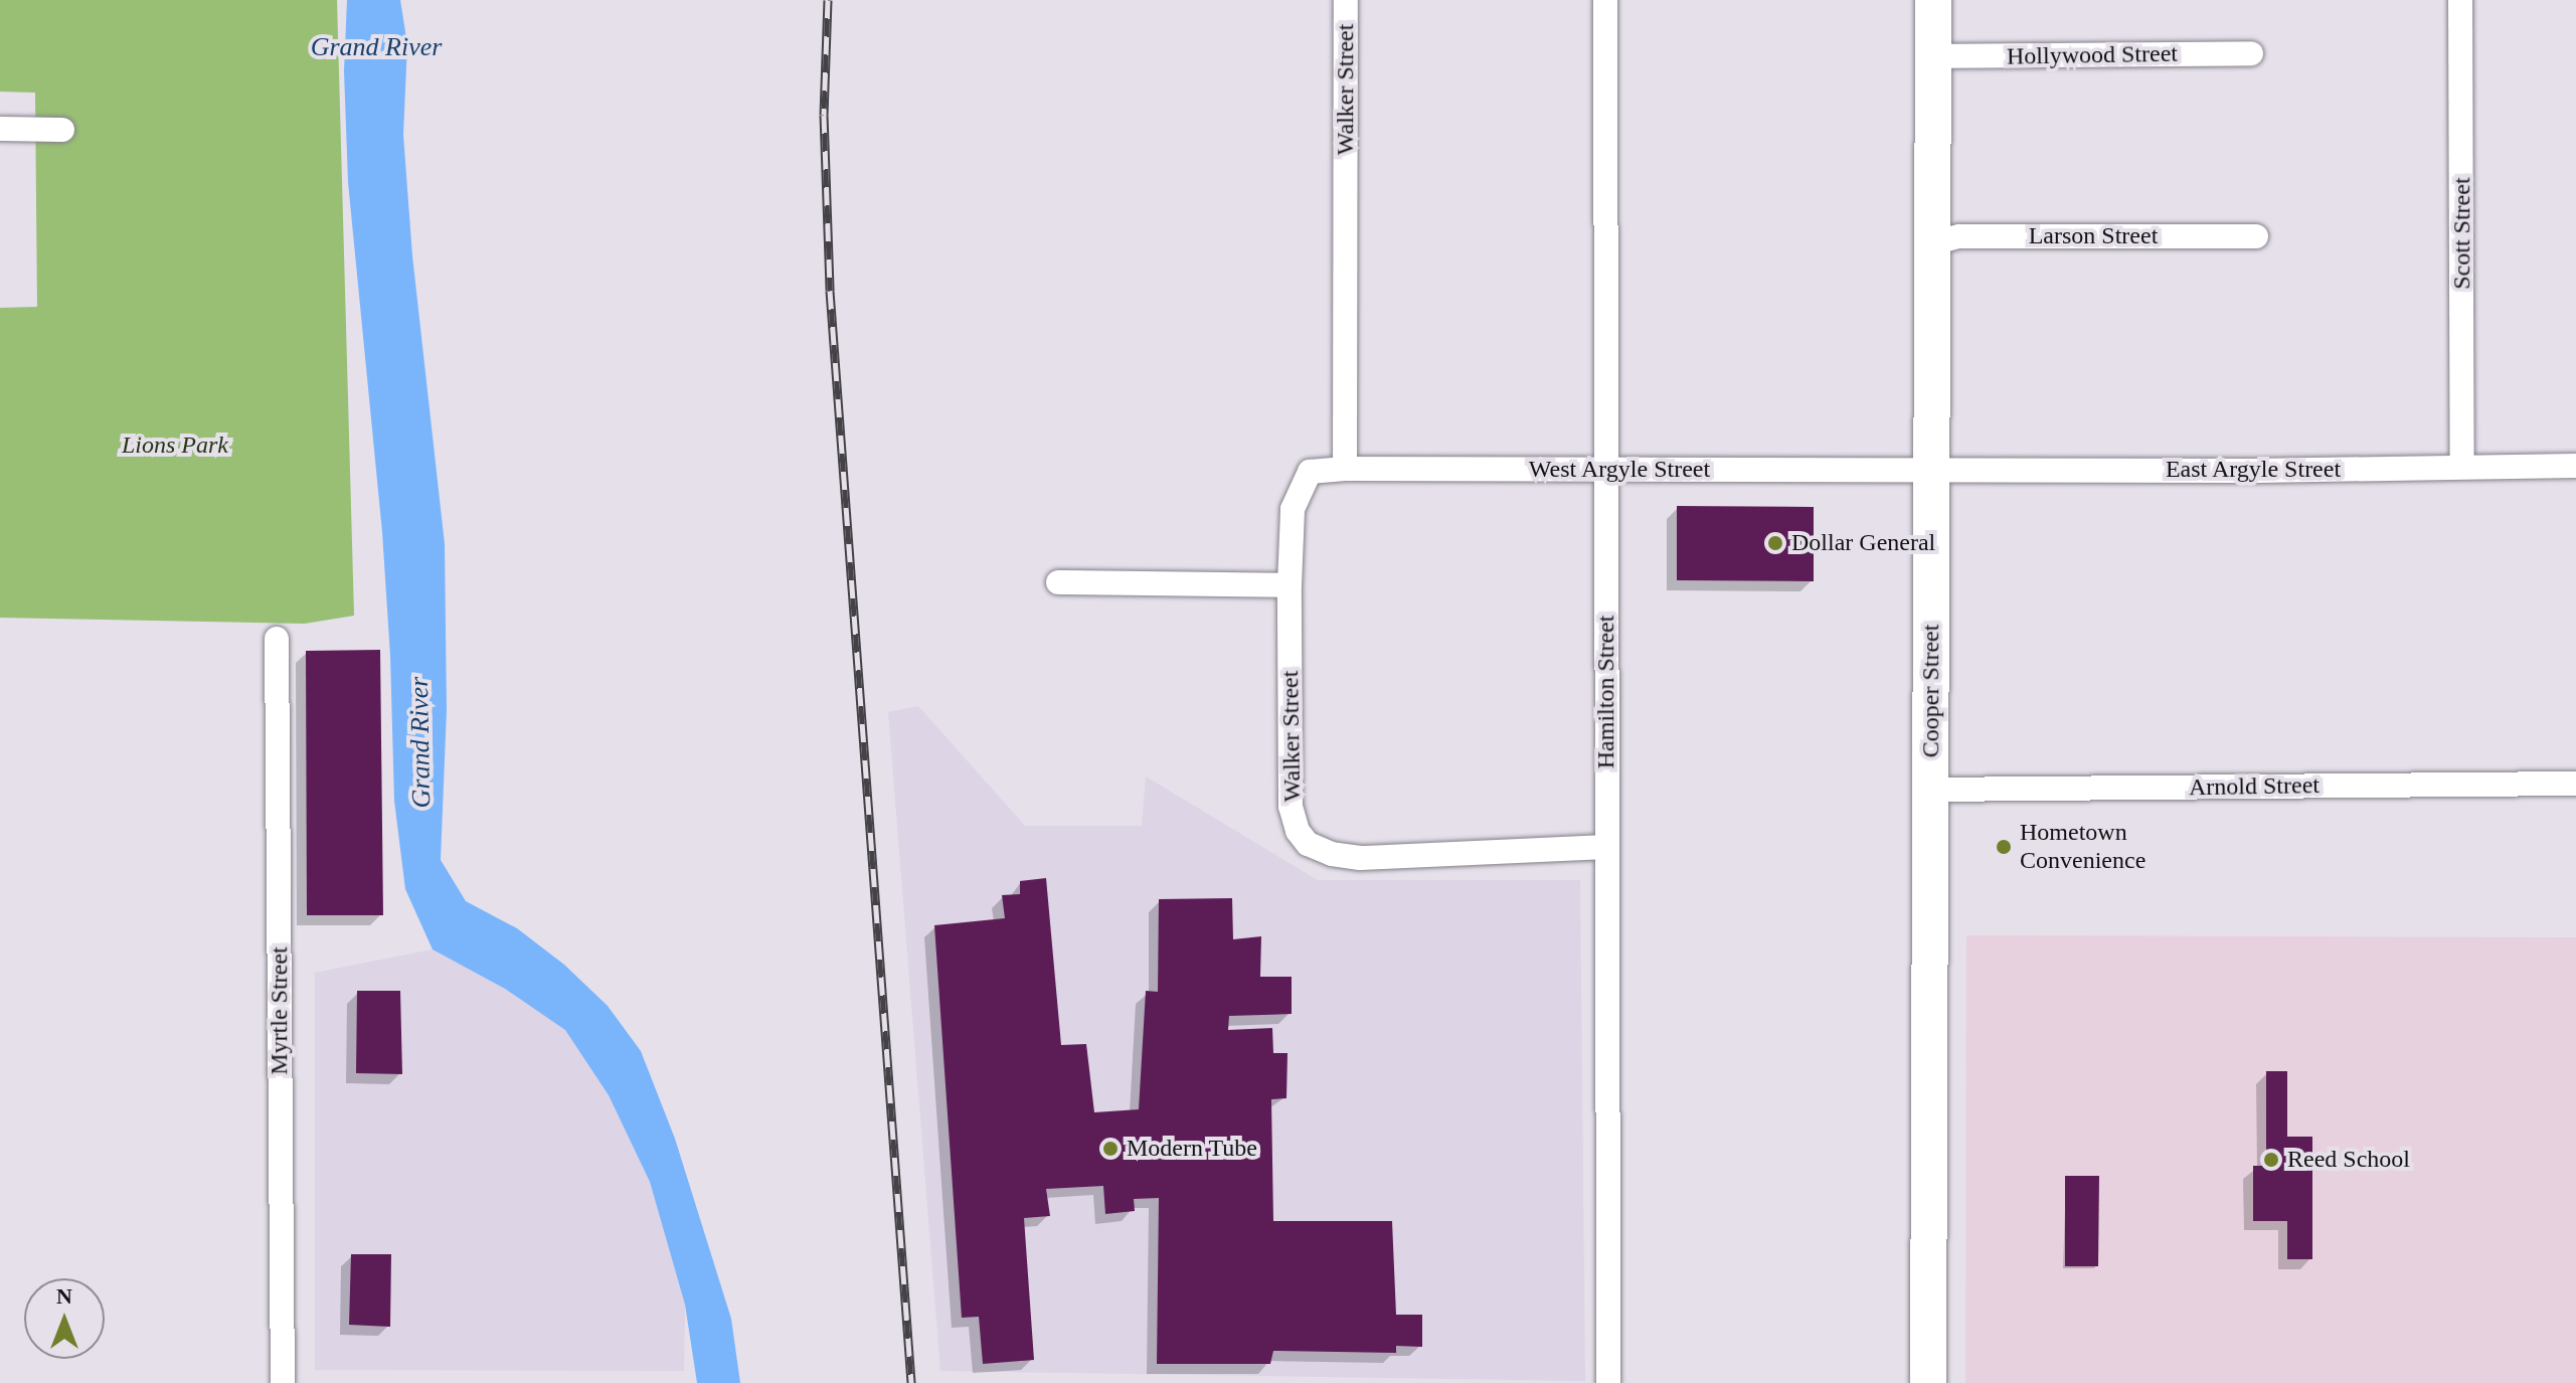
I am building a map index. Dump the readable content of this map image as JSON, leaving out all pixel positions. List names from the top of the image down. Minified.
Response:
{"streets":{"main road":["Cooper Street"],"street":["Hollywood Street","Walker Street","Scott Street","Larson Street","West Argyle Street","East Argyle Street","Hamilton Street","Arnold Street","Myrtle Street"]},"crossings":[["Hollywood Street","Cooper Street"],["Walker Street","West Argyle Street"],["Walker Street","Hamilton Street"],["Scott Street","East Argyle Street"],["Larson Street","Cooper Street"],["West Argyle Street","East Argyle Street"],["West Argyle Street","Cooper Street"],["West Argyle Street","Hamilton Street"],["East Argyle Street","Cooper Street"],["Cooper Street","Arnold Street"]],"water":["Grand River"],"parks":["Lions Park"],"places":["Dollar General","Hometown Convenience","Modern Tube","Reed School"],"north":"top"}
